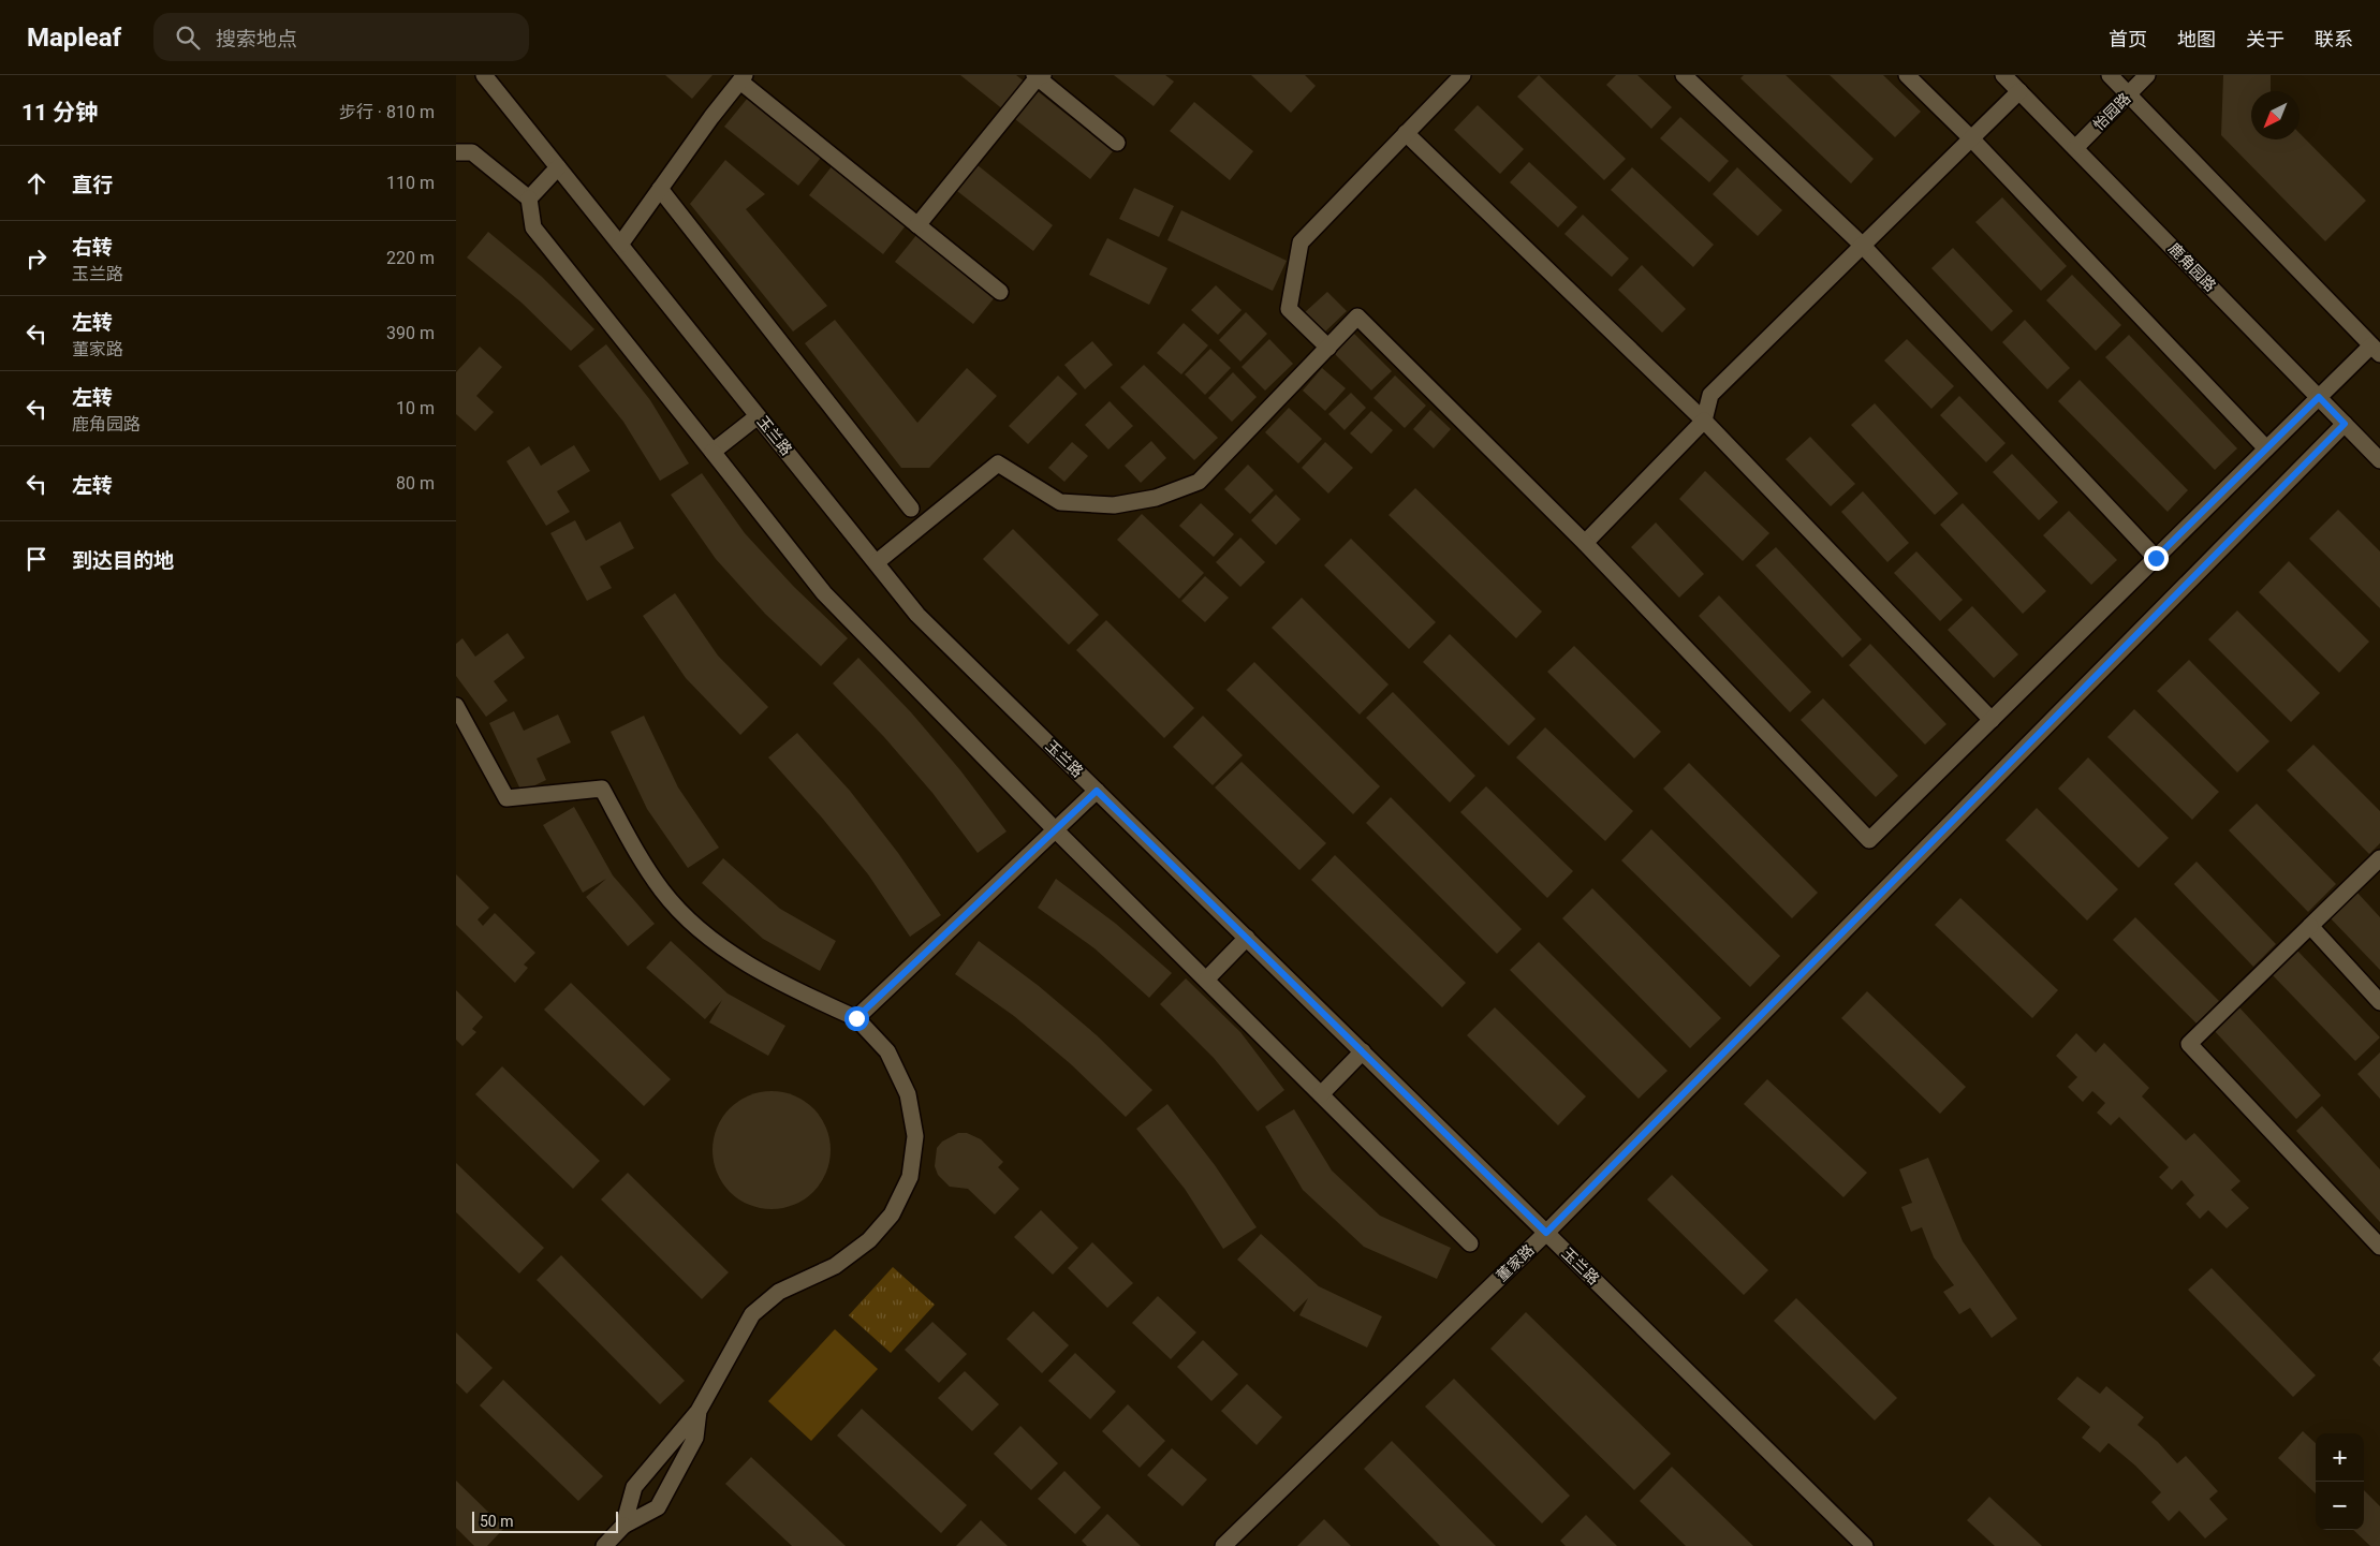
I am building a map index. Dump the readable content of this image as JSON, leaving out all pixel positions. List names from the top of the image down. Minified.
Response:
{"streets":{"street":["怡园路","鹿角园路","玉兰路","董家路"]},"crossings":[["怡园路","鹿角园路"],["鹿角园路","董家路"],["玉兰路","董家路"]],"scale_bar":"50 m","north":"bottom left","page":{"header":"Mapleaf","search":"搜索地点","nav":["首页","地图","关于","联系"],"heading":["11 分钟","步行 · 810 m"],"list":[["直行","110 m"],["右转","玉兰路","220 m"],["左转","董家路","390 m"],["左转","鹿角园路","10 m"],["左转","80 m"],"到达目的地"],"map_buttons":["+","−"],"scale":"50 m"}}
